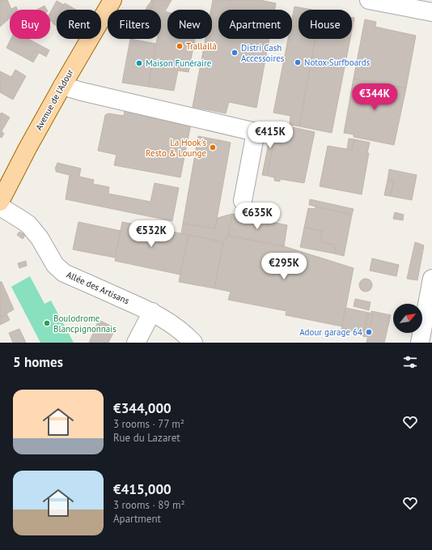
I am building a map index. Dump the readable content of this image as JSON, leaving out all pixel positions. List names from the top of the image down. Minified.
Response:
{"streets":{"main road":["Avenue de l'Adour"],"street":["Allée des Artisans"]},"places":["Trallallà","Distri Cash Accessoires","Notox Surfboards","Maison Funéraire","La Hook's Resto & Lounge","Boulodrome Blancpignonnais","Adour garage 64"],"north":"top right","page":{"chip":["Buy","Rent","Filters","New","Apartment","House"],"price":["€344K","€415K","€635K","€532K","€295K"],"heading":"5 homes","list":[{"name":"€344,000","note":"3 rooms · 77 m² · Rue du Lazaret"},{"name":"€415,000","note":"3 rooms · 89 m² · Apartment"}]}}
